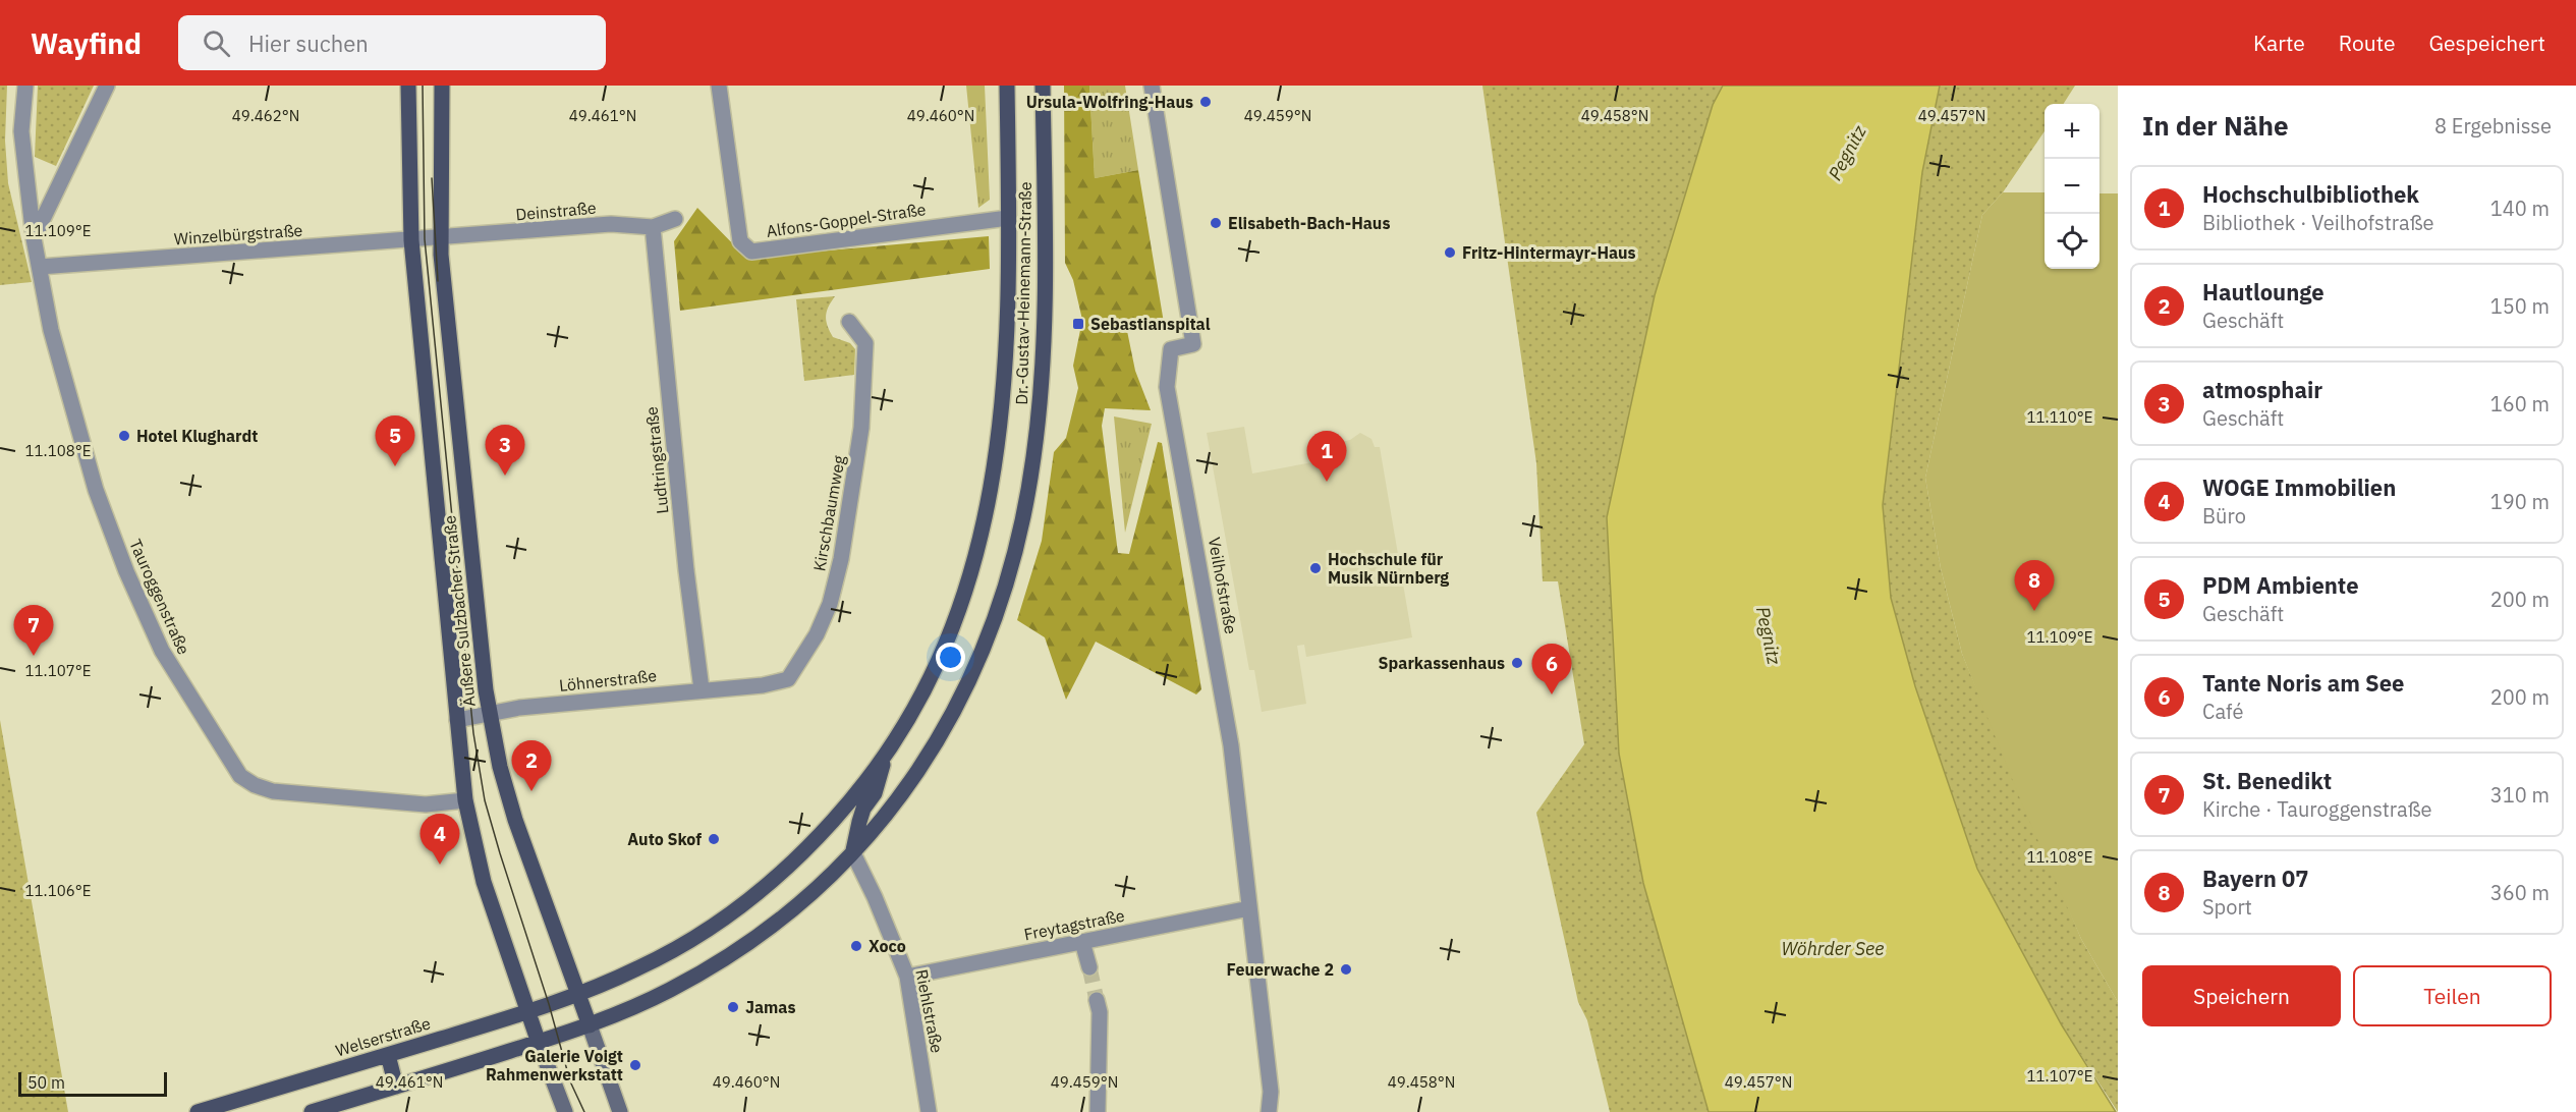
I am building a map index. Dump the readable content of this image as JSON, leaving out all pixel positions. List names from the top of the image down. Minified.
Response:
{"streets":{"main road":["Dr.-Gustav-Heinemann-Straße","Äußere Sulzbacher Straße","Welserstraße"],"street":["Deinstraße","Alfons-Goppel-Straße","Winzelbürgstraße","Ludtringstraße","Kirschbaumweg","Veilhofstraße","Tauroggenstraße","Löhnerstraße","Freytagstraße","Riehlstraße"]},"crossings":[["Deinstraße","Winzelbürgstraße"],["Deinstraße","Ludtringstraße"],["Deinstraße","Äußere Sulzbacher Straße"],["Alfons-Goppel-Straße","Dr.-Gustav-Heinemann-Straße"],["Winzelbürgstraße","Tauroggenstraße"],["Winzelbürgstraße","Äußere Sulzbacher Straße"],["Dr.-Gustav-Heinemann-Straße","Äußere Sulzbacher Straße"],["Dr.-Gustav-Heinemann-Straße","Riehlstraße"],["Dr.-Gustav-Heinemann-Straße","Welserstraße"],["Ludtringstraße","Löhnerstraße"],["Kirschbaumweg","Löhnerstraße"],["Veilhofstraße","Freytagstraße"],["Tauroggenstraße","Äußere Sulzbacher Straße"],["Äußere Sulzbacher Straße","Löhnerstraße"],["Äußere Sulzbacher Straße","Welserstraße"],["Freytagstraße","Riehlstraße"]],"water":["Pegnitz","Wöhrder See"],"places":{"other":["Ursula-Wolfring-Haus","Elisabeth-Bach-Haus","Fritz-Hintermayr-Haus","Hotel Klughardt","Hochschule für Musik Nürnberg","Sparkassenhaus","Auto Skof","Xoco","Feuerwache 2","Jamas","Galerie Voigt Rahmenwerkstatt"],"transit":["Sebastianspital"]},"scale_bar":"50 m","page":{"header":"Wayfind","search":"Hier suchen","nav":["Karte","Route","Gespeichert"],"heading":["In der Nähe","8 Ergebnisse"],"map_buttons":["+","−"],"list":[{"mark":"1","name":"Hochschulbibliothek","note":"Bibliothek · Veilhofstraße","value":"140 m"},{"mark":"2","name":"Hautlounge","note":"Geschäft","value":"150 m"},{"mark":"3","name":"atmosphair","note":"Geschäft","value":"160 m"},{"mark":"4","name":"WOGE Immobilien","note":"Büro","value":"190 m"},{"mark":"5","name":"PDM Ambiente","note":"Geschäft","value":"200 m"},{"mark":"6","name":"Tante Noris am See","note":"Café","value":"200 m"},{"mark":"7","name":"St. Benedikt","note":"Kirche · Tauroggenstraße","value":"310 m"},{"mark":"8","name":"Bayern 07","note":"Sport","value":"360 m"}],"pins":["5","3","1","8","7","6","2","4"],"buttons":["Speichern","Teilen"],"scale":"50 m"},"coordinates":["49.462°N","49.461°N","49.460°N","49.459°N","49.458°N","49.457°N","11.109°E","11.110°E","11.108°E","11.107°E","11.106°E"]}
